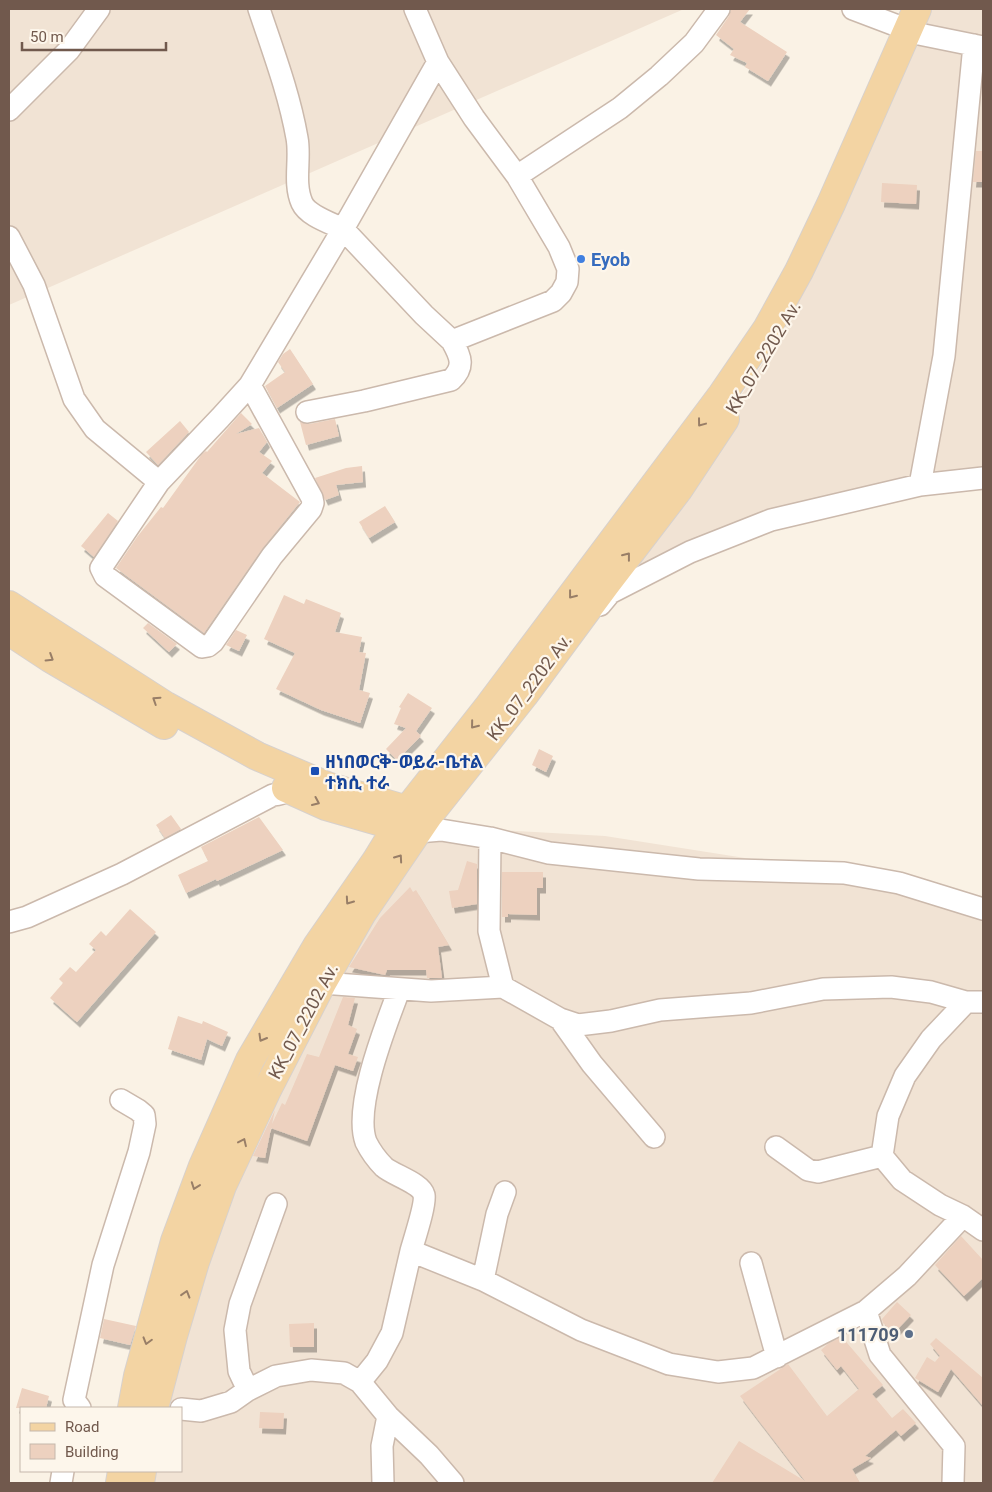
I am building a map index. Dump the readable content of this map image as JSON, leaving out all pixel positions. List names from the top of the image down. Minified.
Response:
{"streets":{"main road":["KK_07_2202 Av."]},"places":{"other":["Eyob","111709"],"transit":["ዘነበወርቅ-ወይራ-ቤተል ተክሲ ተራ"]},"legend":["Road","Building"],"scale_bar":"50 m"}
